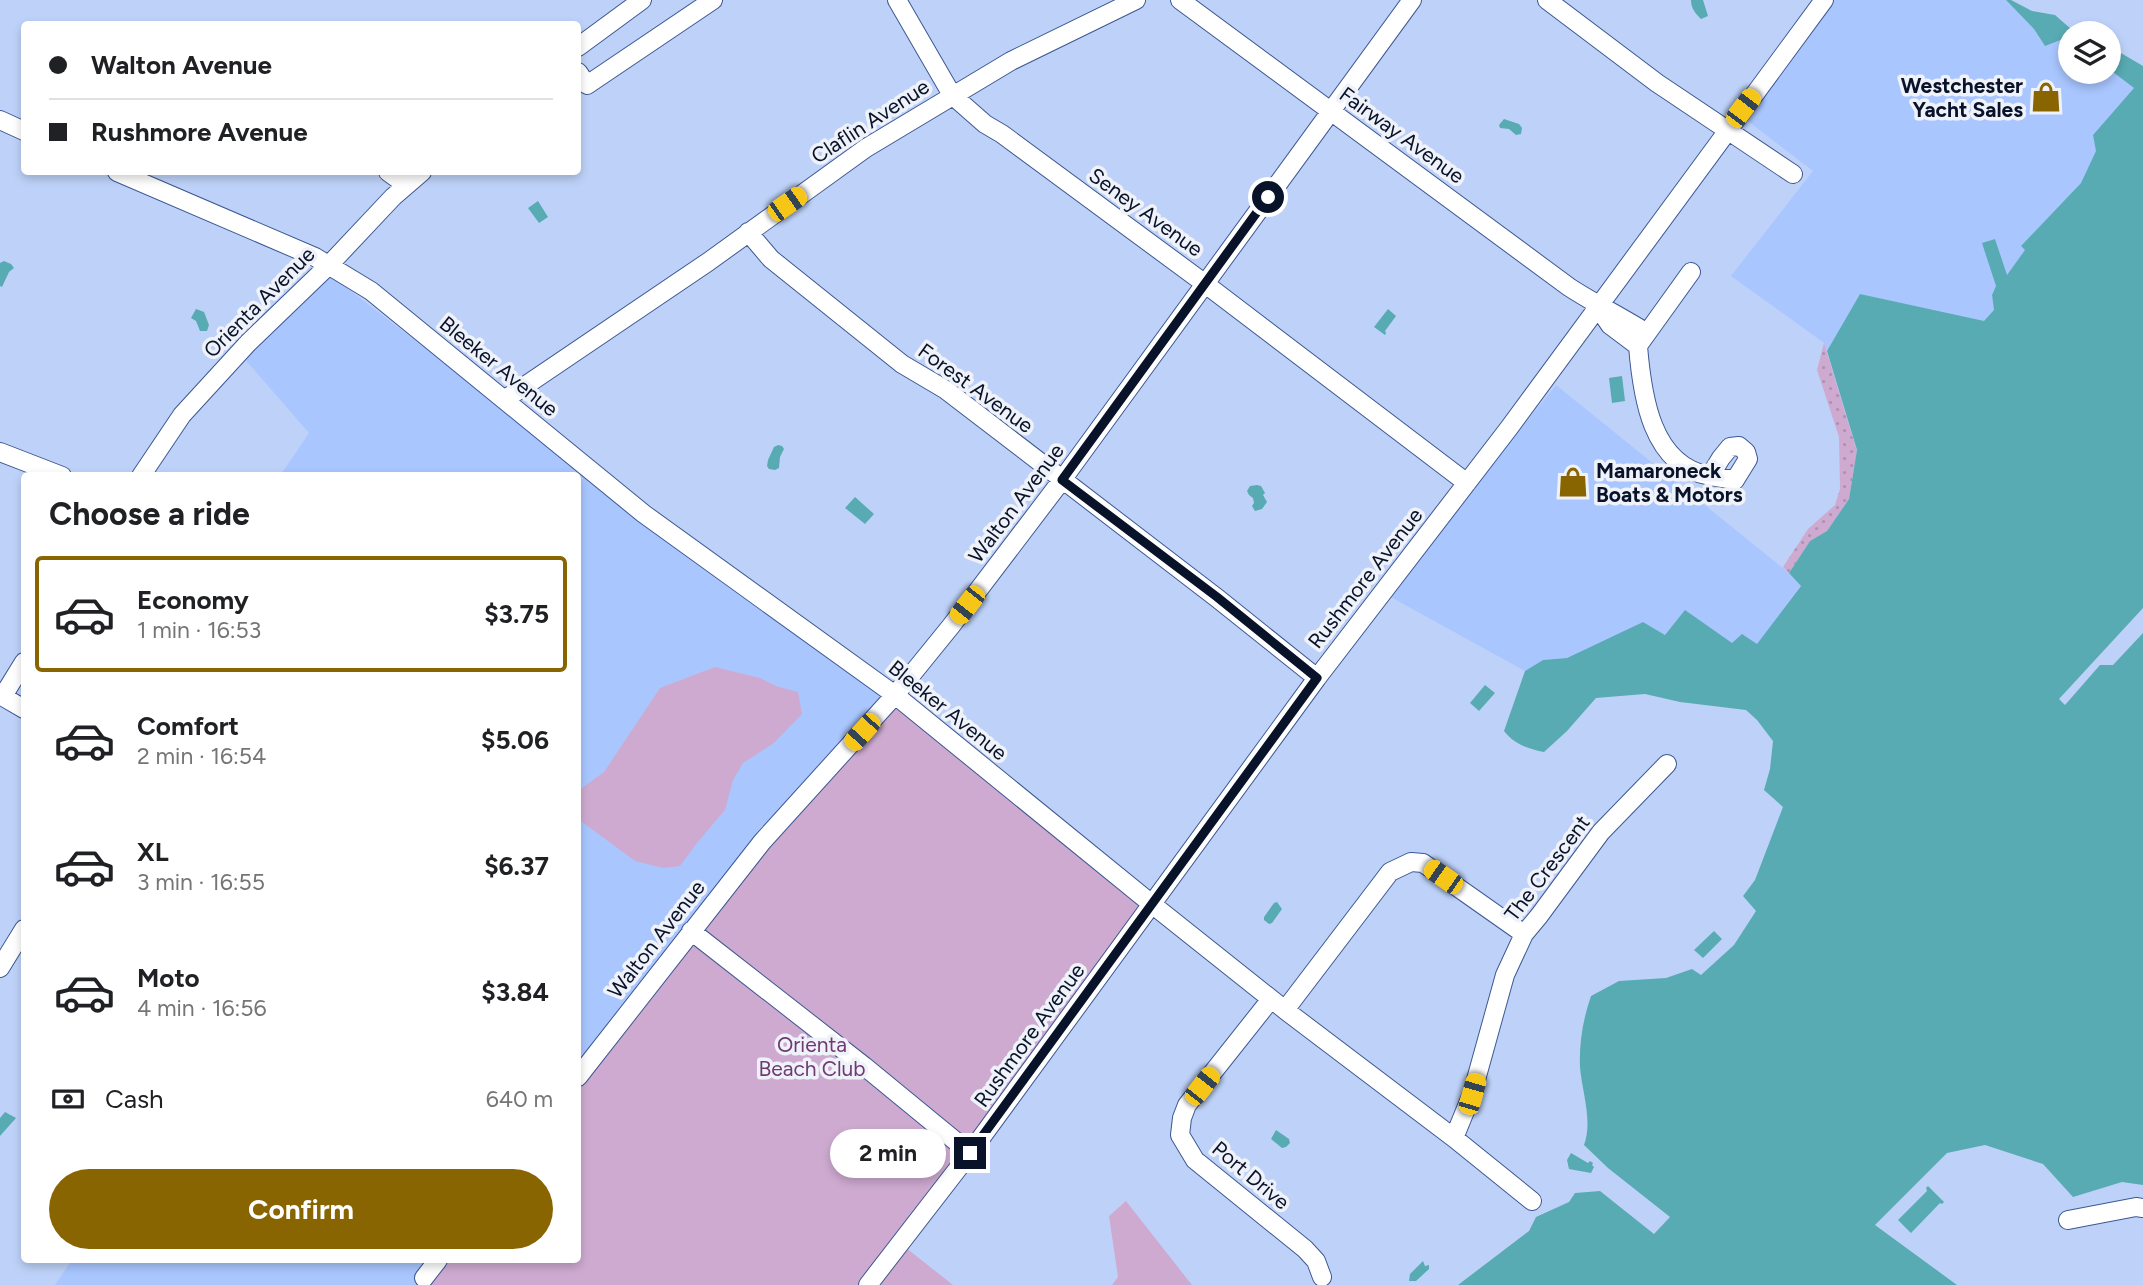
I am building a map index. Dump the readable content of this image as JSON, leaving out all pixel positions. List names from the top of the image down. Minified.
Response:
{"streets":{"street":["Claflin Avenue","Fairway Avenue","Seney Avenue","Orienta Avenue","Bleeker Avenue","Forest Avenue","Walton Avenue","Rushmore Avenue","The Crescent","Port Drive"]},"crossings":[["Claflin Avenue","Seney Avenue"],["Claflin Avenue","Bleeker Avenue"],["Claflin Avenue","Forest Avenue"],["Fairway Avenue","Walton Avenue"],["Fairway Avenue","Rushmore Avenue"],["Seney Avenue","Walton Avenue"],["Seney Avenue","Rushmore Avenue"],["Orienta Avenue","Bleeker Avenue"],["Bleeker Avenue","Walton Avenue"],["Bleeker Avenue","Rushmore Avenue"],["Bleeker Avenue","The Crescent"],["Bleeker Avenue","Port Drive"],["Forest Avenue","Walton Avenue"],["Forest Avenue","Rushmore Avenue"],["The Crescent","Port Drive"]],"parks":["Orienta Beach Club"],"places":{"shop":["Westchester Yacht Sales","Mamaroneck Boats & Motors"]},"page":{"banner":["Walton Avenue","Rushmore Avenue"],"heading":"Choose a ride","list":[{"name":"Economy","note":"1 min · 16:53","value":"$3.75"},{"name":"Comfort","note":"2 min · 16:54","value":"$5.06"},{"name":"XL","note":"3 min · 16:55","value":"$6.37"},{"name":"Moto","note":"4 min · 16:56","value":"$3.84"}],"pay":["Cash","640 m"],"bubble":"2 min","buttons":"Confirm"}}
